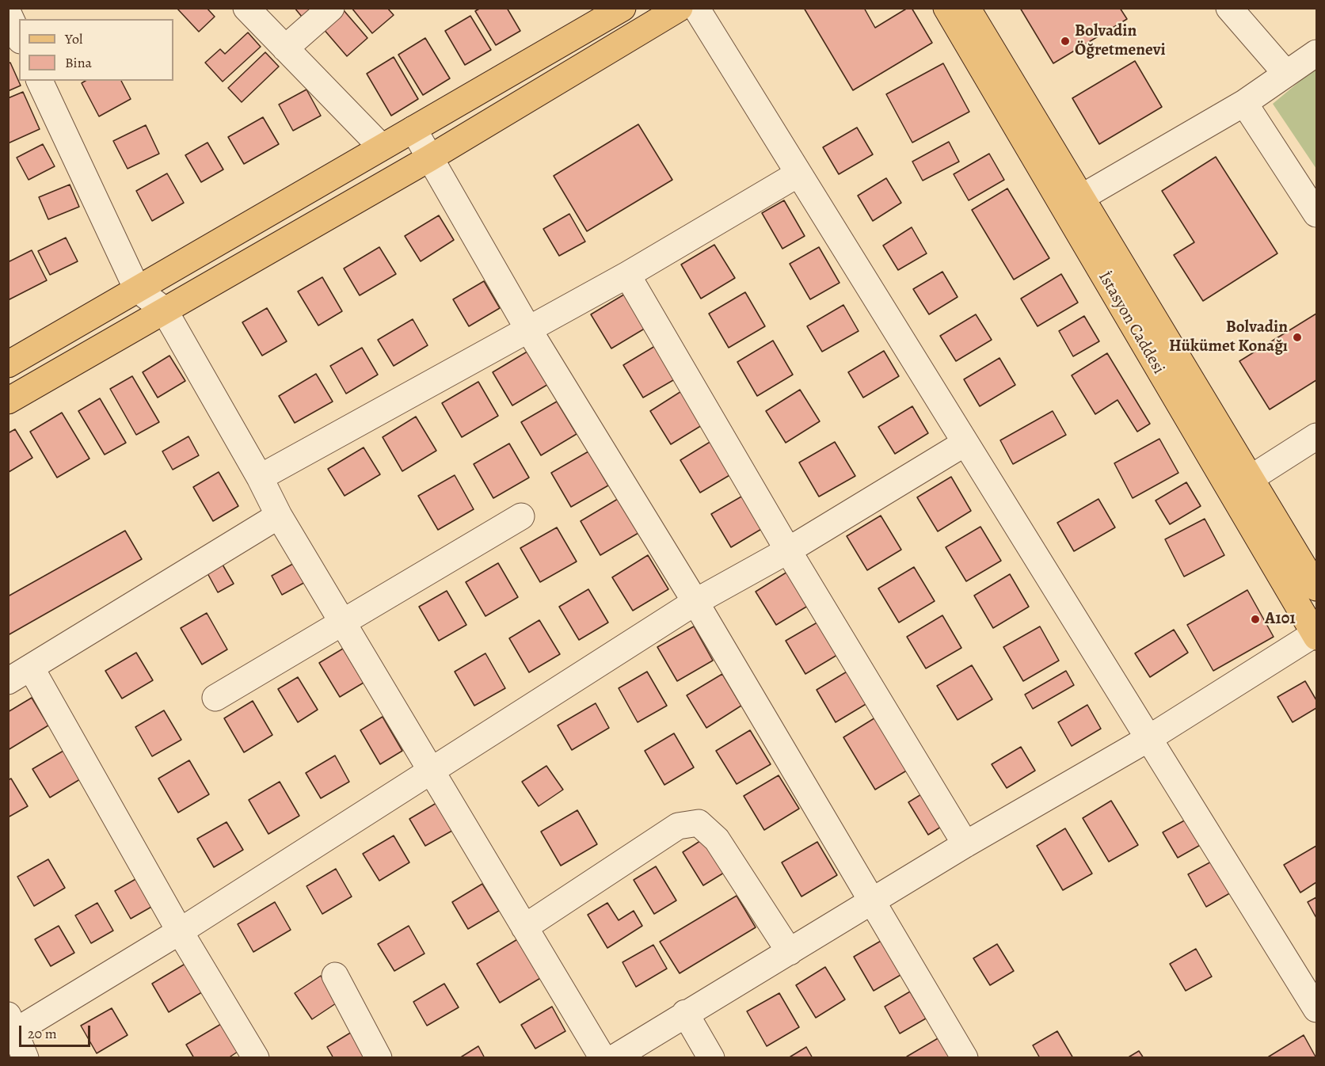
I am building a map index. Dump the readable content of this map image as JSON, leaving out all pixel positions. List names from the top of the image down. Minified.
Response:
{"streets":{"main road":["İstasyon Caddesi"]},"places":["Bolvadin Öğretmenevi","Bolvadin Hükümet Konağı","A101"],"legend":["Yol","Bina"],"scale_bar":"20 m"}
